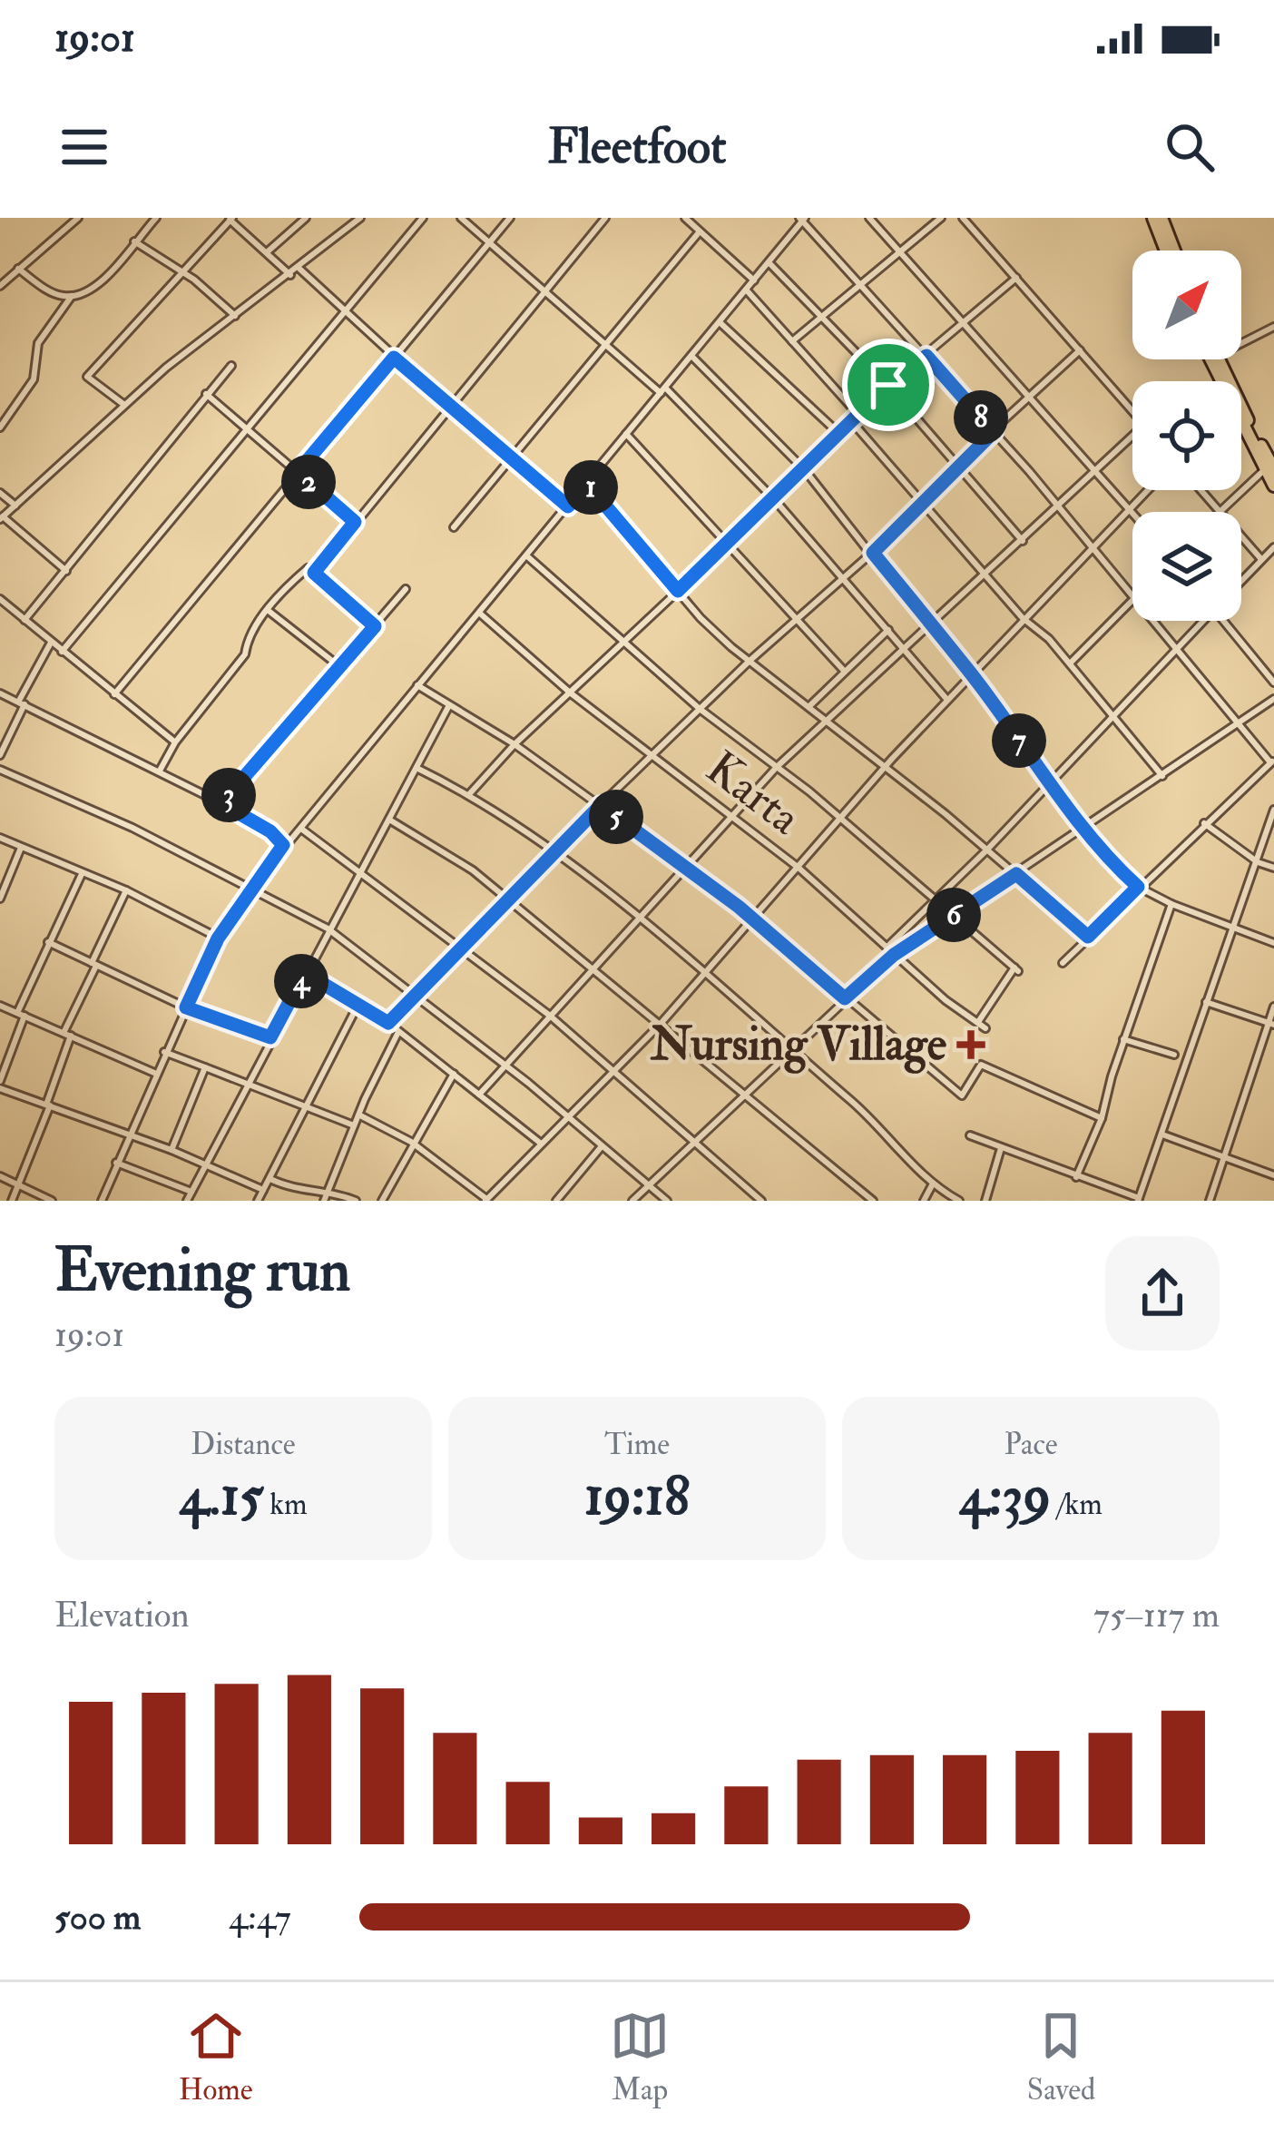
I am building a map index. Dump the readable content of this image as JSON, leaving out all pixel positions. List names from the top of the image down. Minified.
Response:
{"streets":{"street":["Karta"]},"places":{"health":["Nursing Village"]},"north":"top right","page":{"status":"19:01","header":"Fleetfoot","pins":["8","2","1","7","3","5","6","4"],"heading":["Evening run","19:01"],"stats":[["Distance","4.15 km"],["Time","19:18"],["Pace","4:39 /km"]],"chart":["Elevation","75–117 m"],"list":[{"name":"500 m","note":"4:47"}],"tabs":["Home","Map","Saved"]}}
